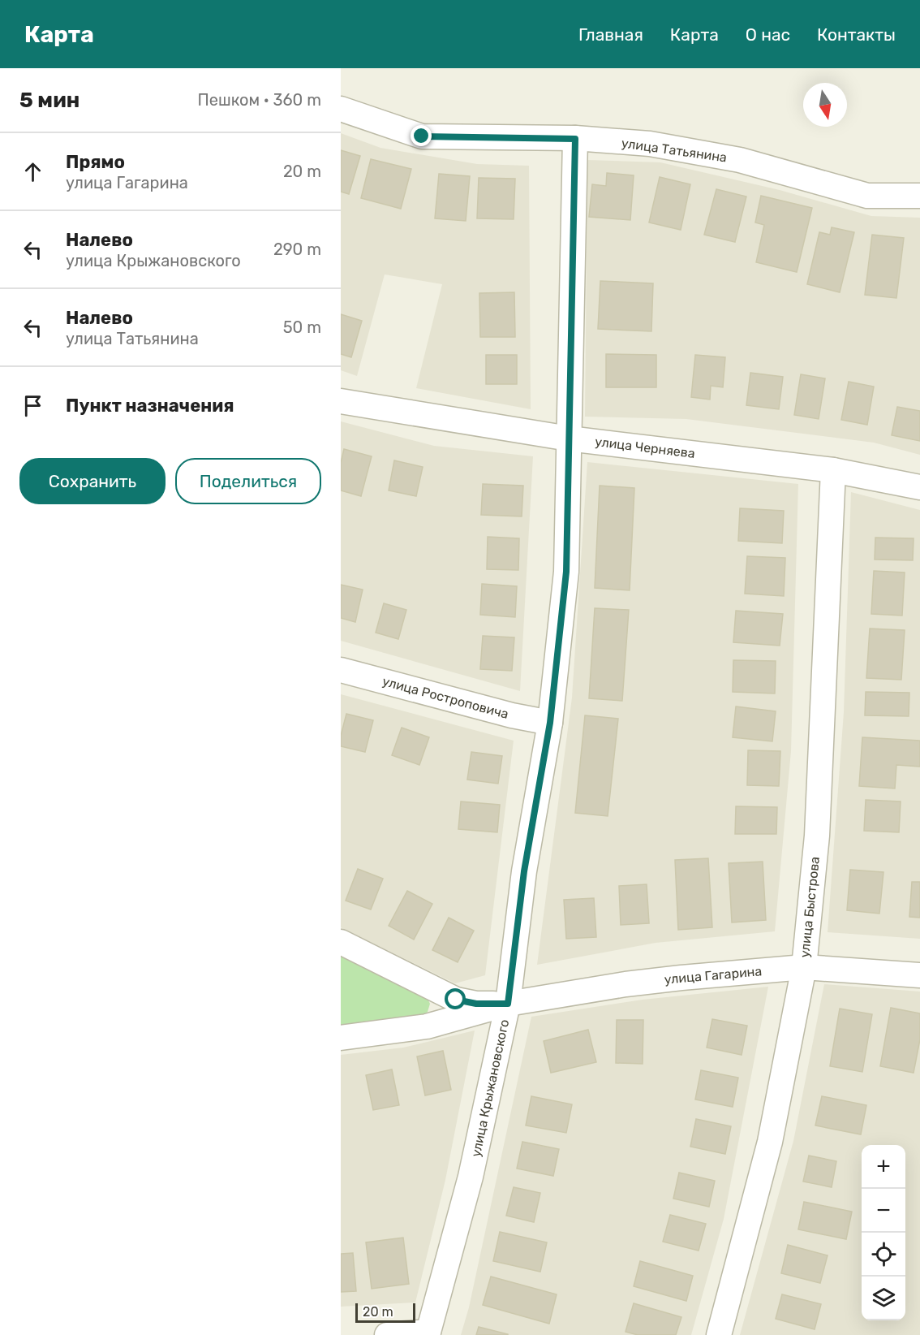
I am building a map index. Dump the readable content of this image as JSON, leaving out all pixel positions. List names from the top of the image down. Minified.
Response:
{"streets":{"street":["улица Татьянина","улица Черняева","улица Ростроповича","улица Быстрова","улица Гагарина","улица Крыжановского"]},"crossings":[["улица Татьянина","улица Крыжановского"],["улица Черняева","улица Быстрова"],["улица Черняева","улица Крыжановского"],["улица Ростроповича","улица Крыжановского"],["улица Быстрова","улица Гагарина"],["улица Гагарина","улица Крыжановского"]],"scale_bar":"20 m","north":"bottom","page":{"header":"Карта","nav":["Главная","Карта","О нас","Контакты"],"heading":["5 мин","Пешком · 360 m"],"list":[["Прямо","улица Гагарина","20 m"],["Налево","улица Крыжановского","290 m"],["Налево","улица Татьянина","50 m"],"Пункт назначения"],"buttons":["Сохранить","Поделиться"],"map_buttons":["+","−"],"scale":"20 m"}}
